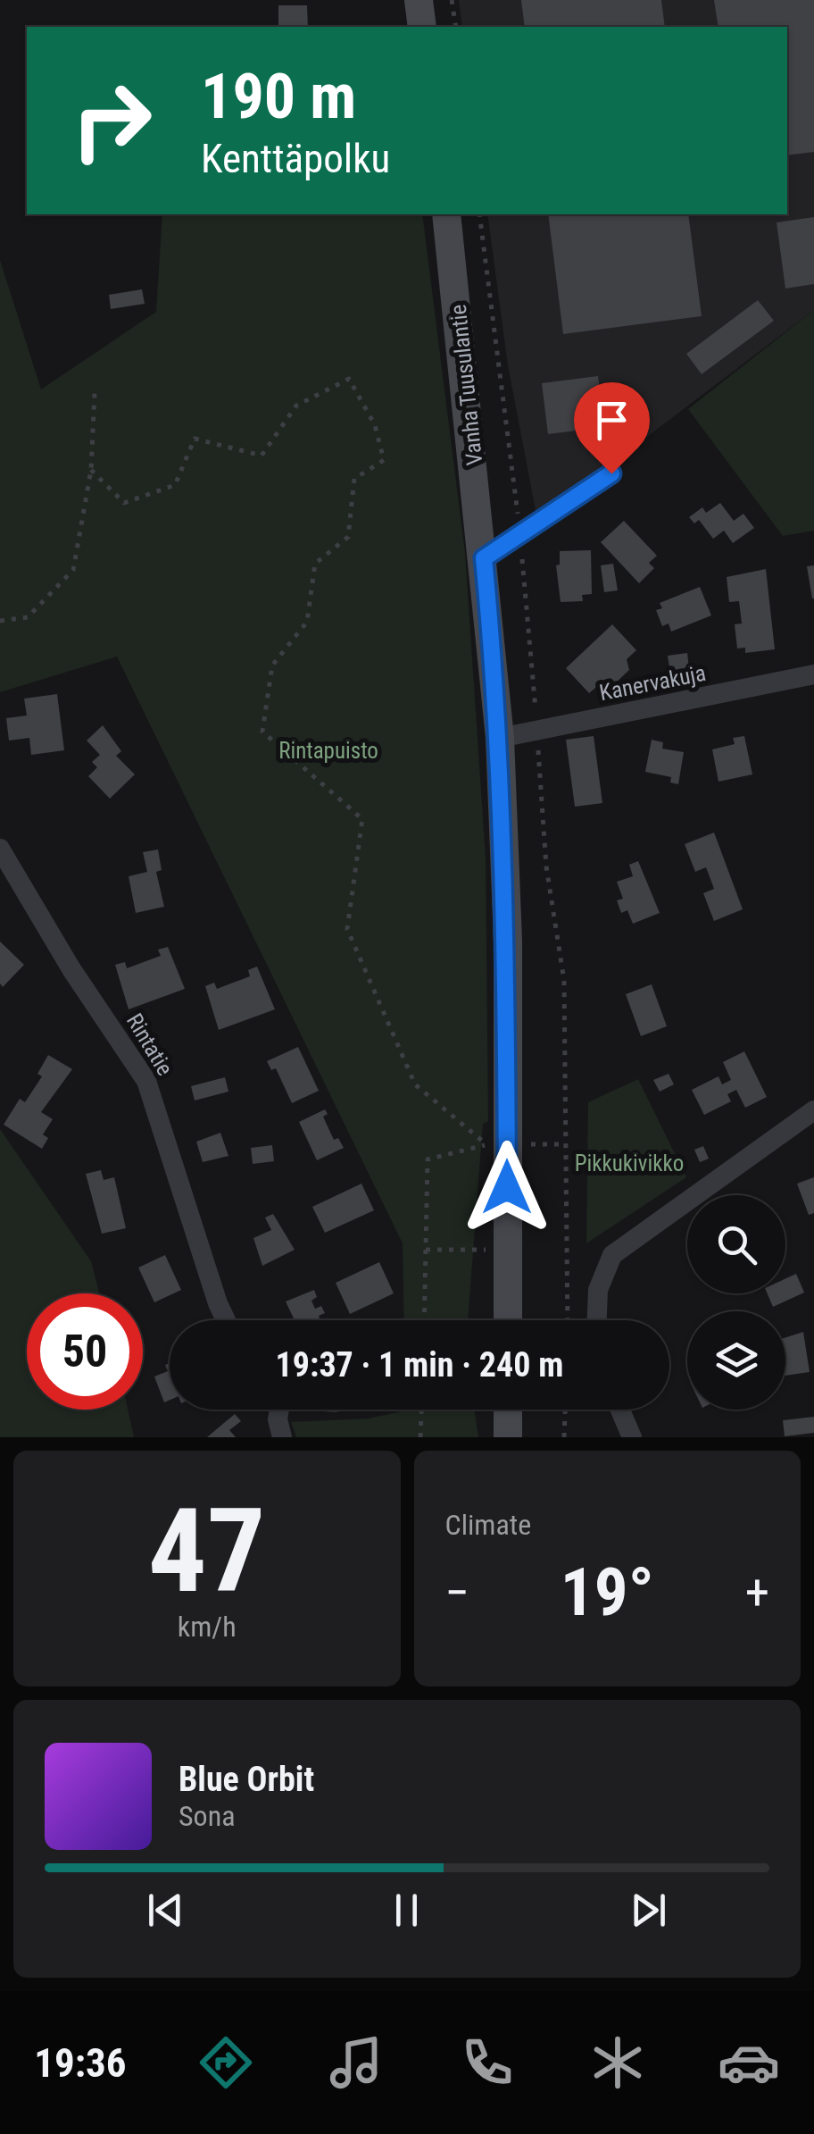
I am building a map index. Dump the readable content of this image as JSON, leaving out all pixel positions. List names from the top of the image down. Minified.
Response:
{"streets":{"main road":["Vanha Tuusulantie"],"street":["Kanervakuja","Rintatie"]},"crossings":[["Vanha Tuusulantie","Kanervakuja"]],"parks":["Rintapuisto","Pikkukivikko"],"page":{"turn":["190 m","Kenttäpolku"],"limit":"50","trip":"19:37 · 1 min · 240 m","tile":[["47","km/h"],"Climate"],"heat":["−","19°","+"],"song":["Blue Orbit","Sona"],"tabs":"19:36"}}
